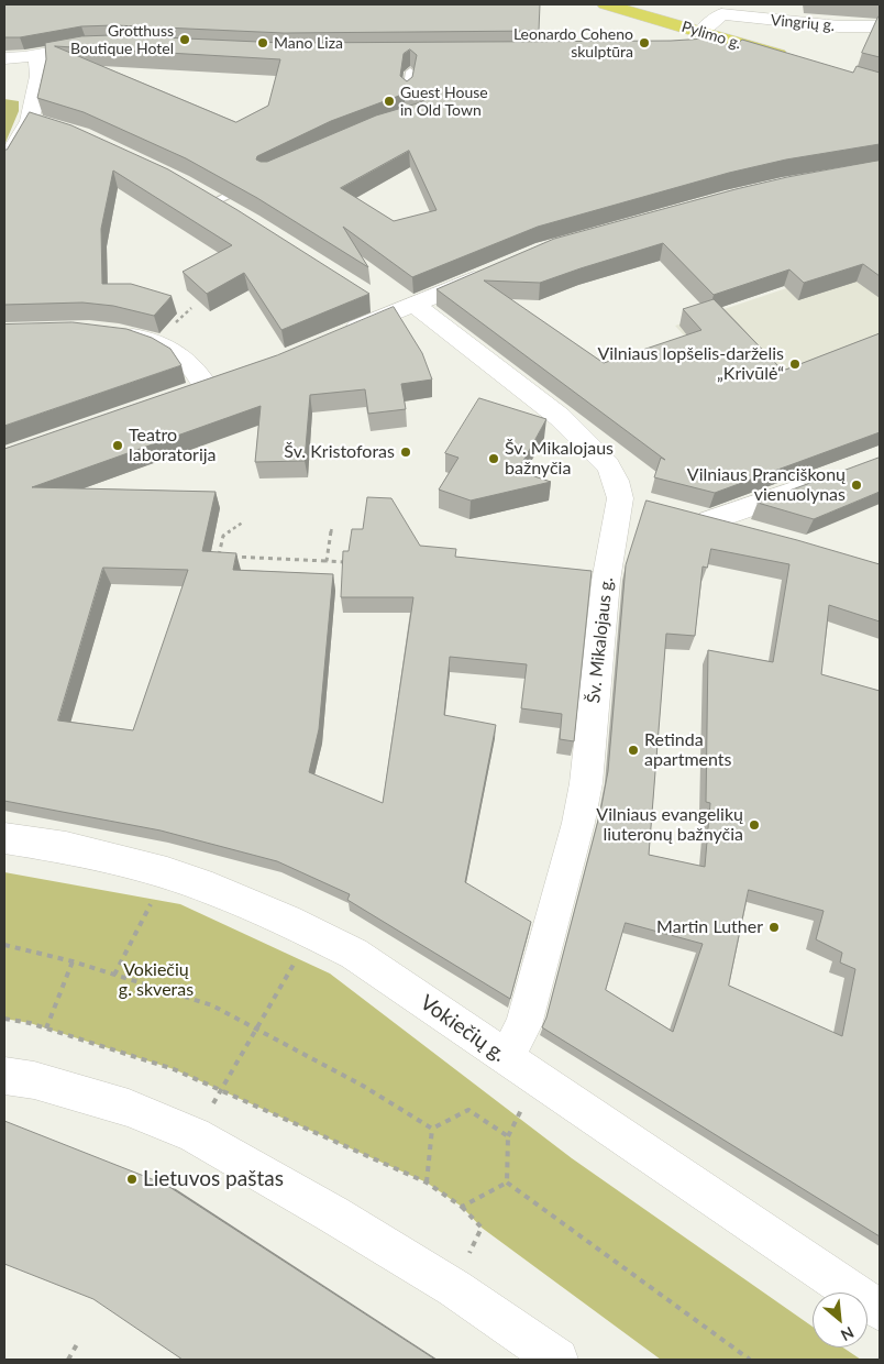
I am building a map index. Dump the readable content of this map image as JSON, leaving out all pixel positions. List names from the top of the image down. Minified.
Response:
{"streets":{"main road":["Pylimo g."],"street":["Vingrių g.","Šv. Mikalojaus g.","Vokiečių g."]},"crossings":[["Vingrių g.","Pylimo g."],["Šv. Mikalojaus g.","Vokiečių g."]],"parks":["Vokiečių g. skveras"],"places":["Grotthuss Boutique Hotel","Mano Liza","Leonardo Coheno skulptūra","Guest House in Old Town","Vilniaus lopšelis-darželis „Krivūlė“","Teatro laboratorija","Šv. Kristoforas","Šv. Mikalojaus bažnyčia","Vilniaus Pranciškonų vienuolynas","Retinda apartments","Vilniaus evangelikų liuteronų bažnyčia","Martin Luther","Lietuvos paštas"],"north":"bottom right"}
